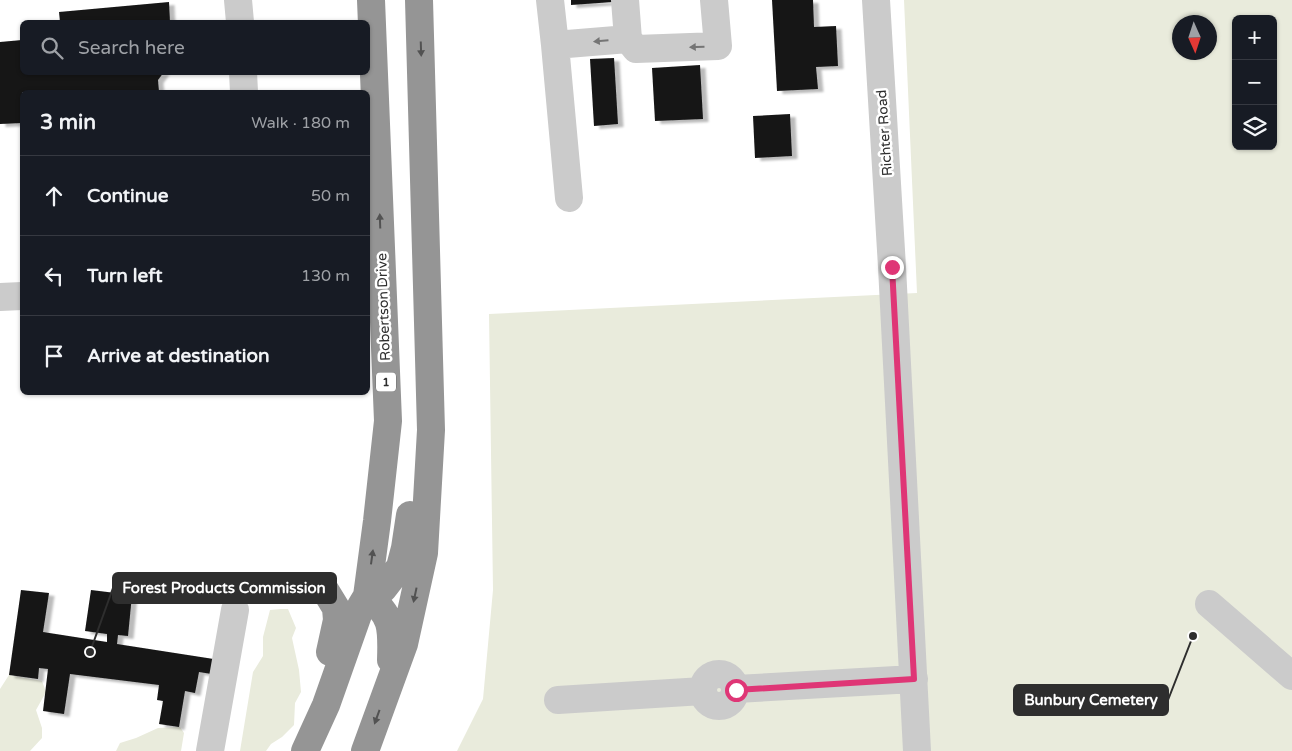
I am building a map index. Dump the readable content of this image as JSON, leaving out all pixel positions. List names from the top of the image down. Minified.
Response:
{"streets":{"highway":["Robertson Drive","1"],"street":["Richter Road"]},"places":["Bunbury Cemetery","Forest Products Commission"],"north":"bottom","page":{"map_buttons":["+","−"],"search":"Search here","heading":["3 min","Walk · 180 m"],"list":[["Continue","50 m"],["Turn left","130 m"],"Arrive at destination"]}}
